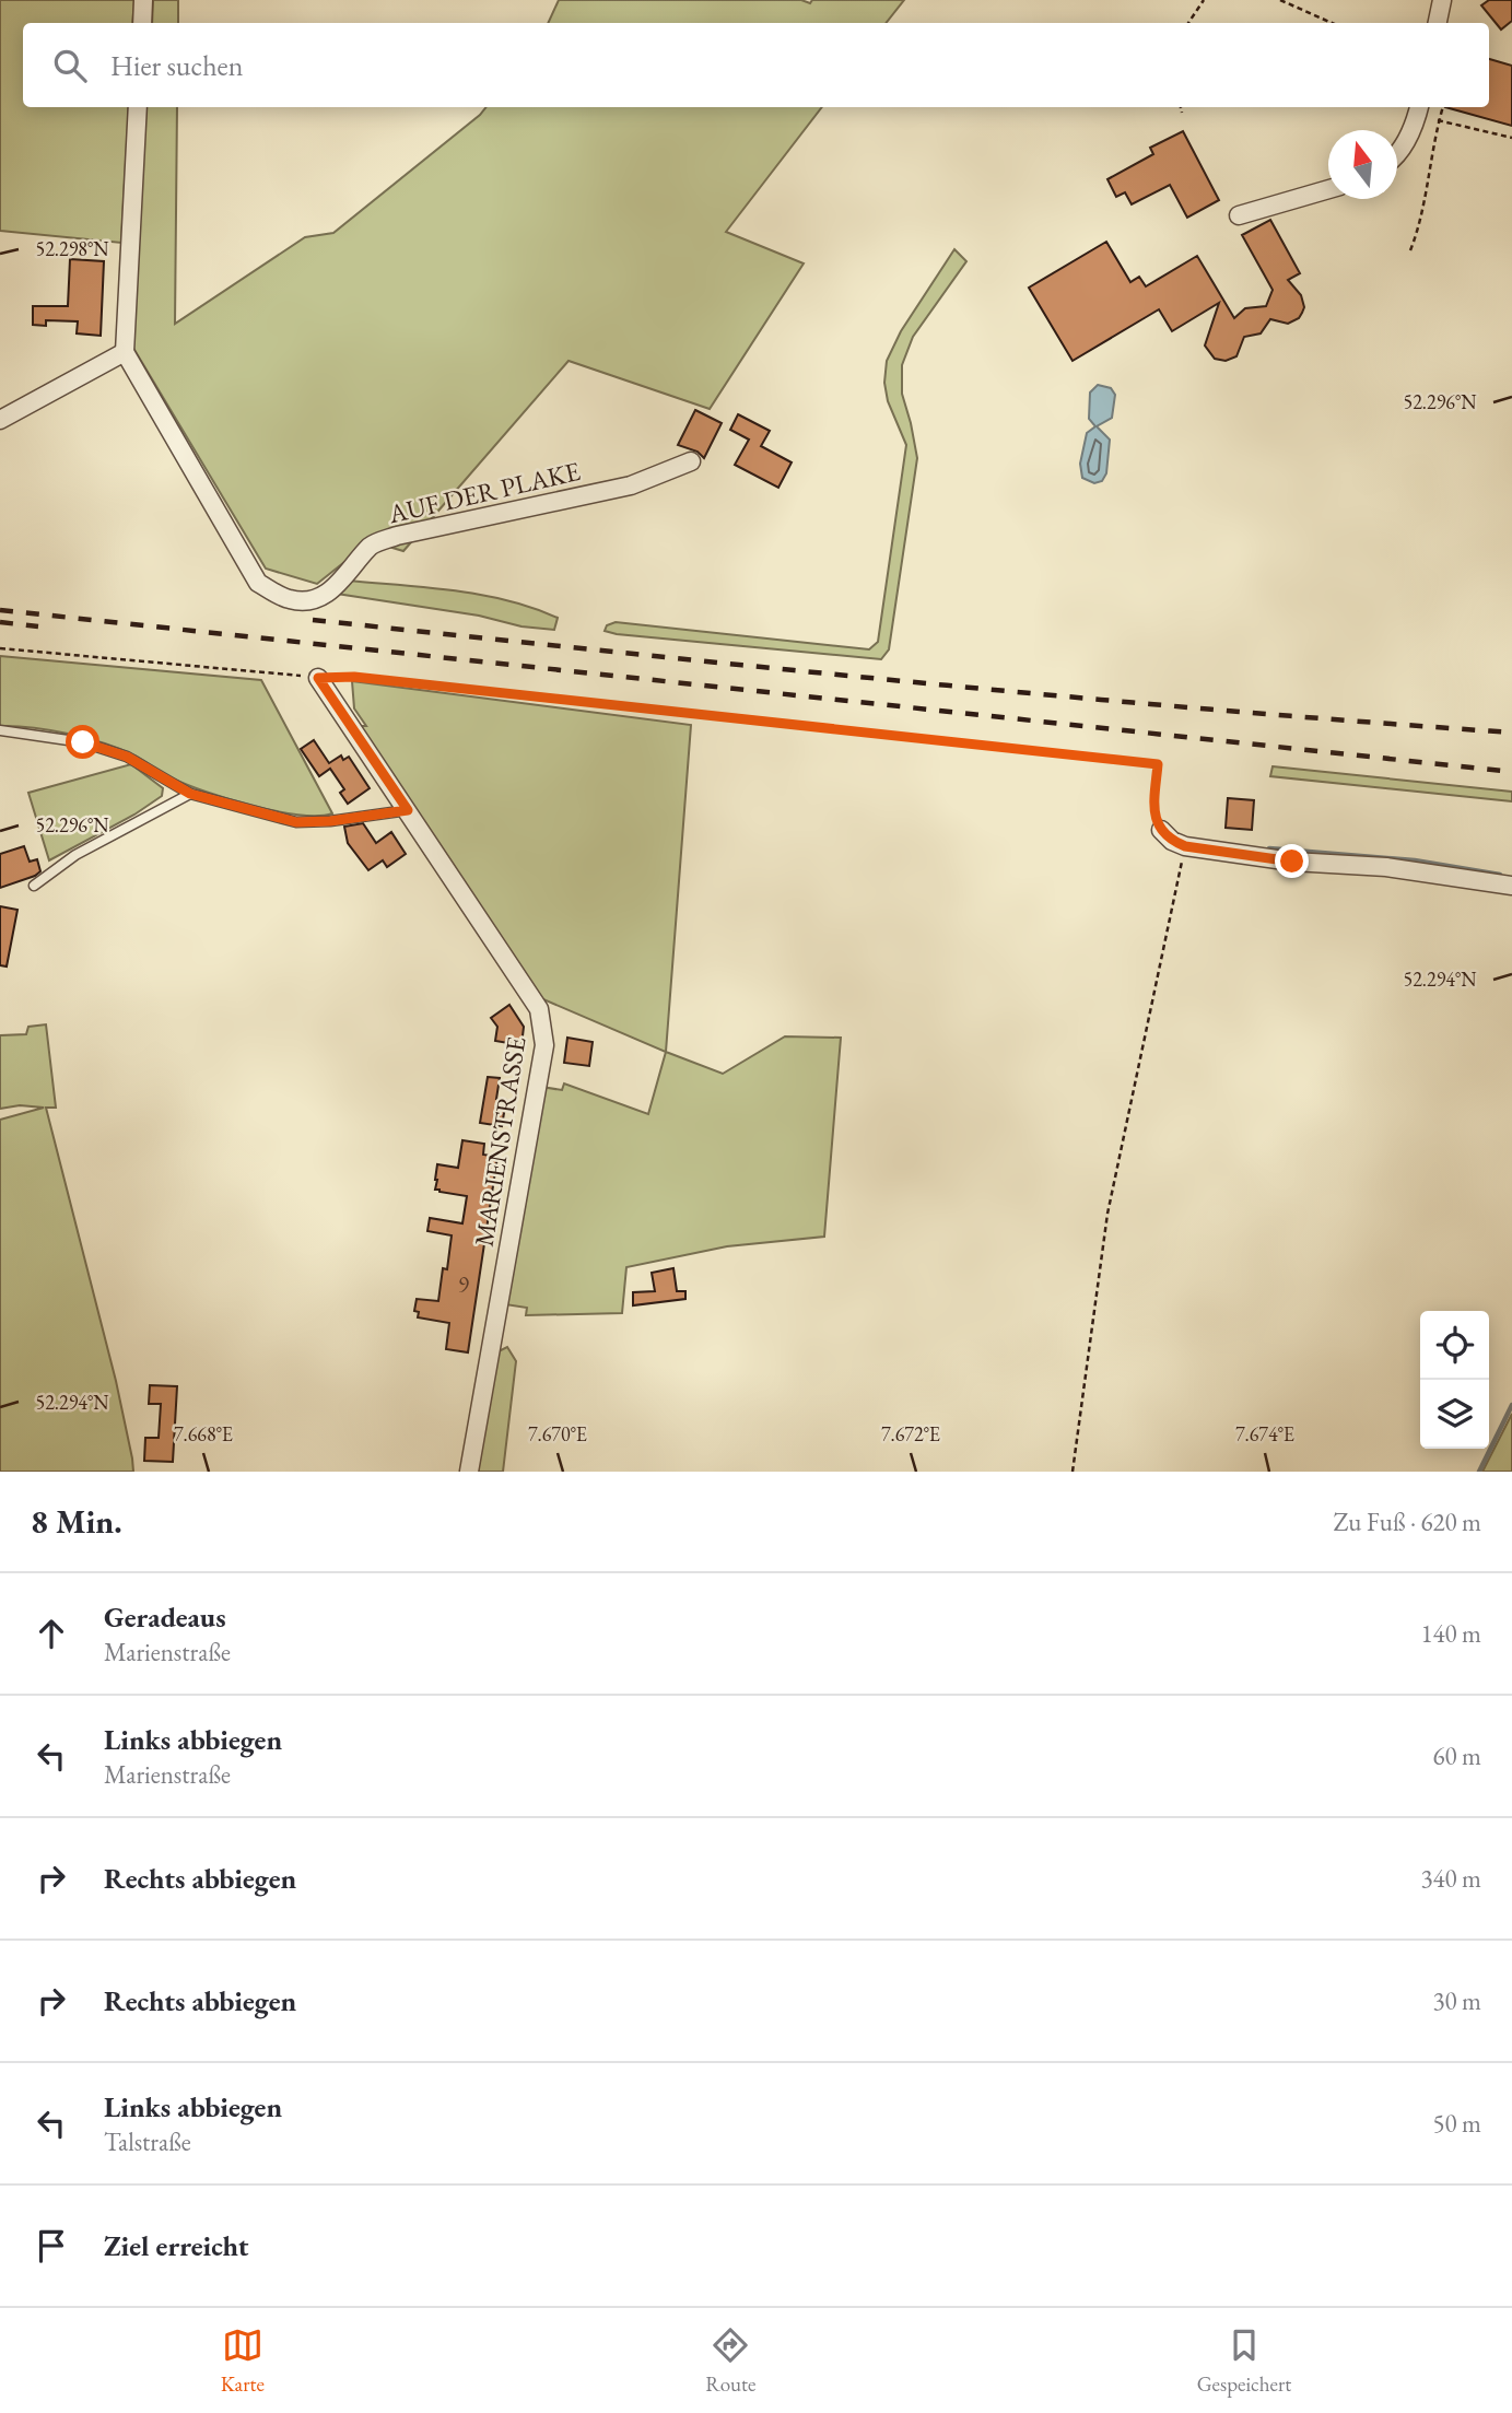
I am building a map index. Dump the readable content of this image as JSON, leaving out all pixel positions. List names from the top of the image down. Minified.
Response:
{"streets":{"street":["AUF DER PLAKE","MARIENSTRASSE"]},"house_numbers":["9"],"north":"top","page":{"search":"Hier suchen","heading":["8 Min.","Zu Fuß · 620 m"],"list":[["Geradeaus","Marienstraße","140 m"],["Links abbiegen","Marienstraße","60 m"],["Rechts abbiegen","340 m"],["Rechts abbiegen","30 m"],["Links abbiegen","Talstraße","50 m"],"Ziel erreicht"],"nav":["Karte","Route","Gespeichert"]},"coordinates":["52.298°N","52.296°N","52.294°N","7.668°E","7.670°E","7.672°E","7.674°E"]}
